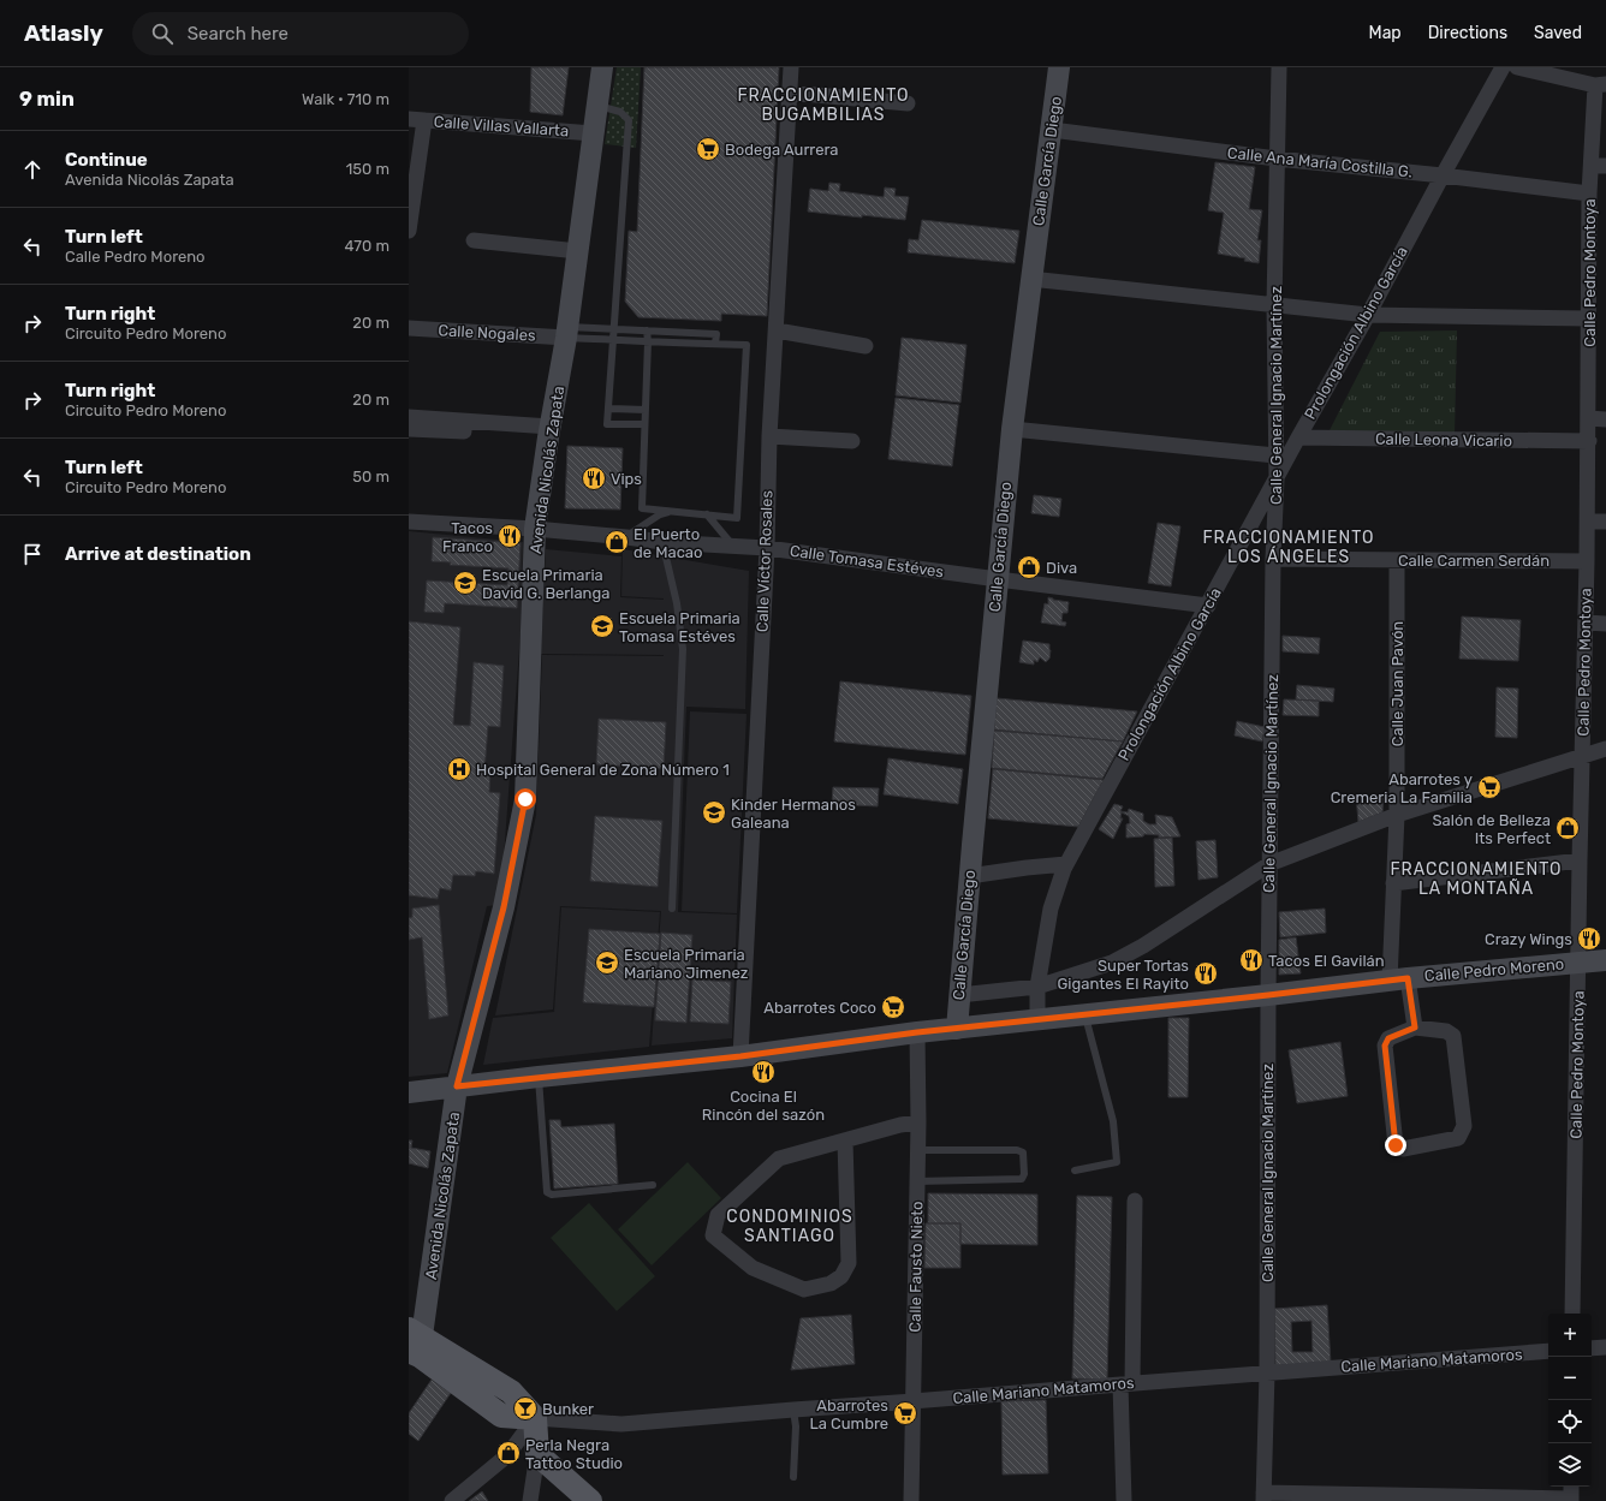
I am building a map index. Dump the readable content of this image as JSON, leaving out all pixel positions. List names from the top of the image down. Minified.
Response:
{"streets":{"street":["Calle Villas Vallarta","Calle García Diego","Calle Ana María Costilla G.","Calle Pedro Montoya","Calle Nogales","Prolongación Albino García","Calle General Ignacio Martínez","Calle Leona Vicario","Avenida Nicolás Zapata","Calle Carmen Serdán","Calle Víctor Rosales","Calle Tomasa Estéves","Calle Juan Pavón","Calle Pedro Moreno","Calle Fausto Nieto","Calle Mariano Matamoros"]},"crossings":[["Calle Villas Vallarta","Avenida Nicolás Zapata"],["Calle García Diego","Calle Ana María Costilla G."],["Calle García Diego","Calle Tomasa Estéves"],["Calle García Diego","Calle Pedro Moreno"],["Calle Ana María Costilla G.","Calle Pedro Montoya"],["Calle Ana María Costilla G.","Prolongación Albino García"],["Calle Ana María Costilla G.","Calle General Ignacio Martínez"],["Calle Pedro Montoya","Calle Leona Vicario"],["Calle Pedro Montoya","Calle Carmen Serdán"],["Calle Pedro Montoya","Calle Pedro Moreno"],["Calle Nogales","Avenida Nicolás Zapata"],["Prolongación Albino García","Calle General Ignacio Martínez"],["Prolongación Albino García","Calle Leona Vicario"],["Prolongación Albino García","Calle Tomasa Estéves"],["Prolongación Albino García","Calle Pedro Moreno"],["Calle General Ignacio Martínez","Calle Carmen Serdán"],["Calle General Ignacio Martínez","Calle Pedro Moreno"],["Calle General Ignacio Martínez","Calle Mariano Matamoros"],["Avenida Nicolás Zapata","Calle Tomasa Estéves"],["Avenida Nicolás Zapata","Calle Pedro Moreno"],["Calle Carmen Serdán","Calle Juan Pavón"],["Calle Víctor Rosales","Calle Tomasa Estéves"],["Calle Víctor Rosales","Calle Pedro Moreno"],["Calle Juan Pavón","Calle Pedro Moreno"],["Calle Pedro Moreno","Calle Fausto Nieto"],["Calle Fausto Nieto","Calle Mariano Matamoros"]],"districts":["FRACCIONAMIENTO BUGAMBILIAS","FRACCIONAMIENTO LOS ÁNGELES","FRACCIONAMIENTO LA MONTAÑA","CONDOMINIOS SANTIAGO"],"places":{"supermarket":["Bodega Aurrera","Abarrotes y Cremeria La Familia","Abarrotes Coco","Abarrotes La Cumbre"],"restaurant":["Vips","Tacos Franco","Crazy Wings","Tacos El Gavilán","Super Tortas Gigantes El Rayito","Cocina El Rincón del sazón"],"shop":["El Puerto de Macao","Diva","Salón de Belleza Its Perfect","Perla Negra Tattoo Studio"],"school or university":["Escuela Primaria David G. Berlanga","Escuela Primaria Tomasa Estéves","Kinder Hermanos Galeana","Escuela Primaria Mariano Jimenez"],"hospital":["Hospital General de Zona Número 1"],"bar":["Bunker"]},"page":{"header":"Atlasly","search":"Search here","nav":["Map","Directions","Saved"],"heading":["9 min","Walk · 710 m"],"list":[["Continue","Avenida Nicolás Zapata","150 m"],["Turn left","Calle Pedro Moreno","470 m"],["Turn right","Circuito Pedro Moreno","20 m"],["Turn right","Circuito Pedro Moreno","20 m"],["Turn left","Circuito Pedro Moreno","50 m"],"Arrive at destination"],"map_buttons":["+","−"]}}
